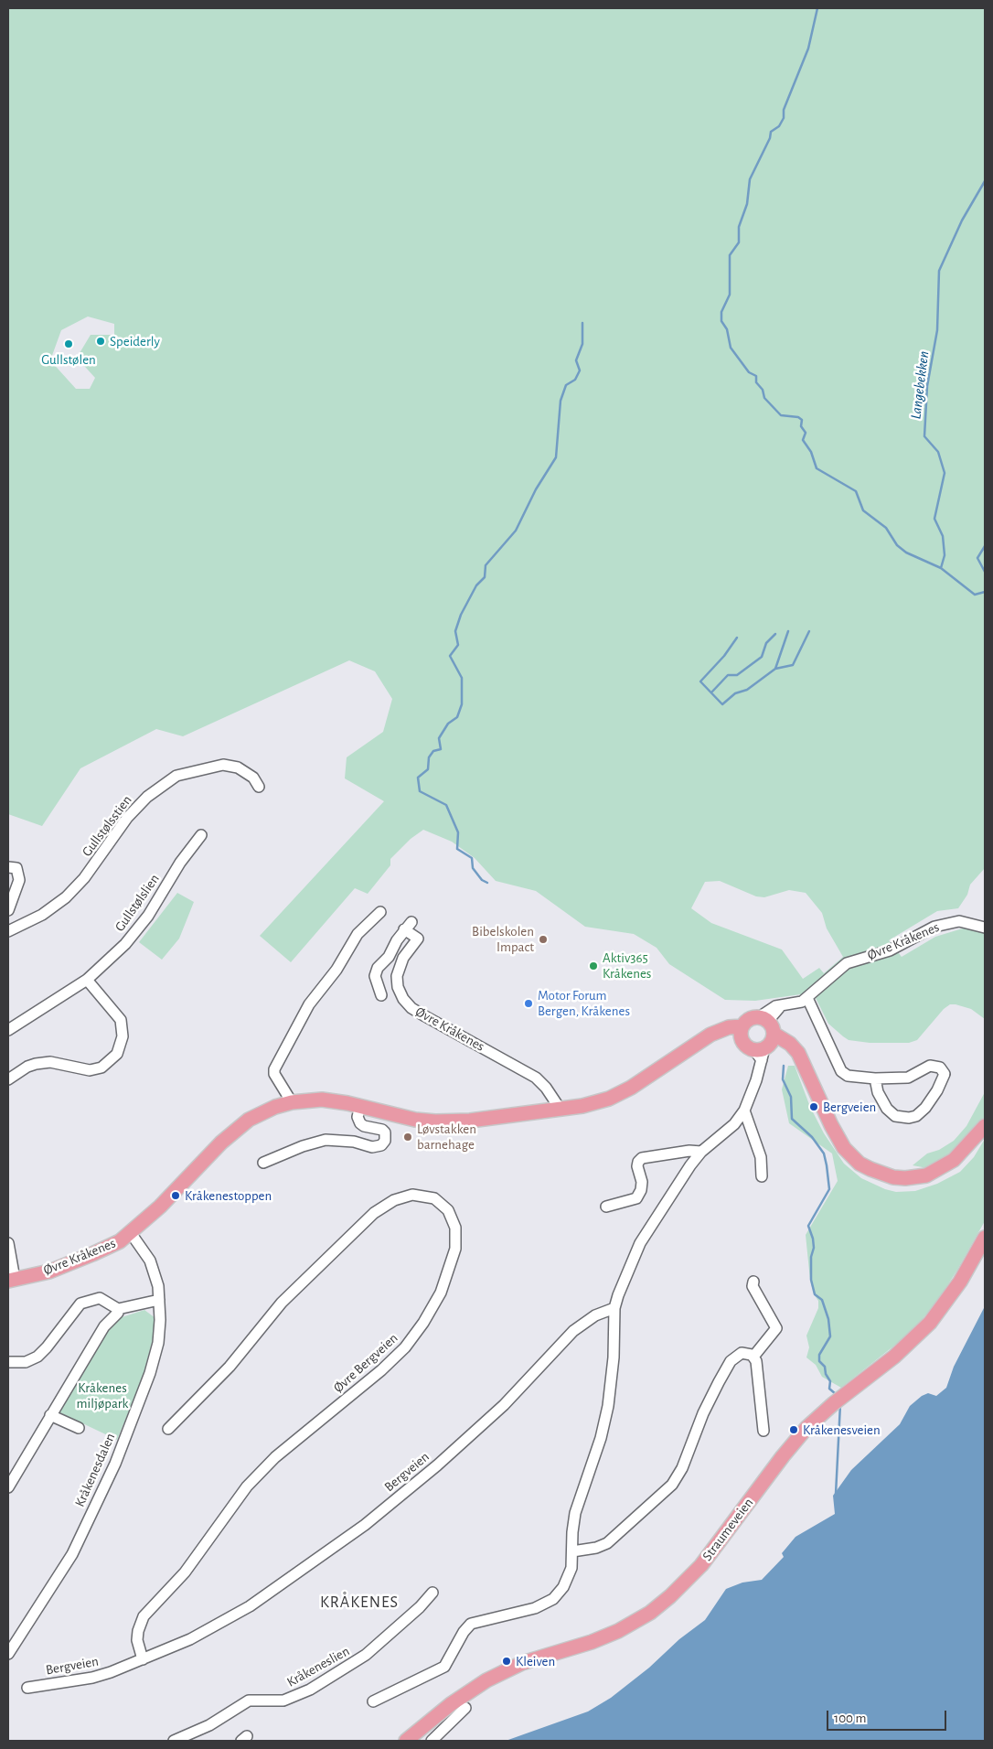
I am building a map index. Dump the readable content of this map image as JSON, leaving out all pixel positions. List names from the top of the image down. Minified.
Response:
{"streets":{"main road":["Øvre Kråkenes","Straumeveien"],"street":["Gullstølsstien","Gullstølslien","Øvre Bergveien","Kråkenesdalen","Bergveien","Kråkeneslien"]},"crossings":[["Øvre Kråkenes","Kråkenesdalen"],["Øvre Bergveien","Bergveien"]],"districts":["KRÅKENES"],"water":["Langebekken"],"parks":["Kråkenes miljøpark"],"places":["Speiderly","Gullstølen","Bibelskolen Impact","Aktiv365 Kråkenes","Motor Forum Bergen, Kråkenes","Bergveien","Løvstakken barnehage","Kråkenestoppen","Kråkenesveien","Kleiven"],"scale_bar":"100 m"}
